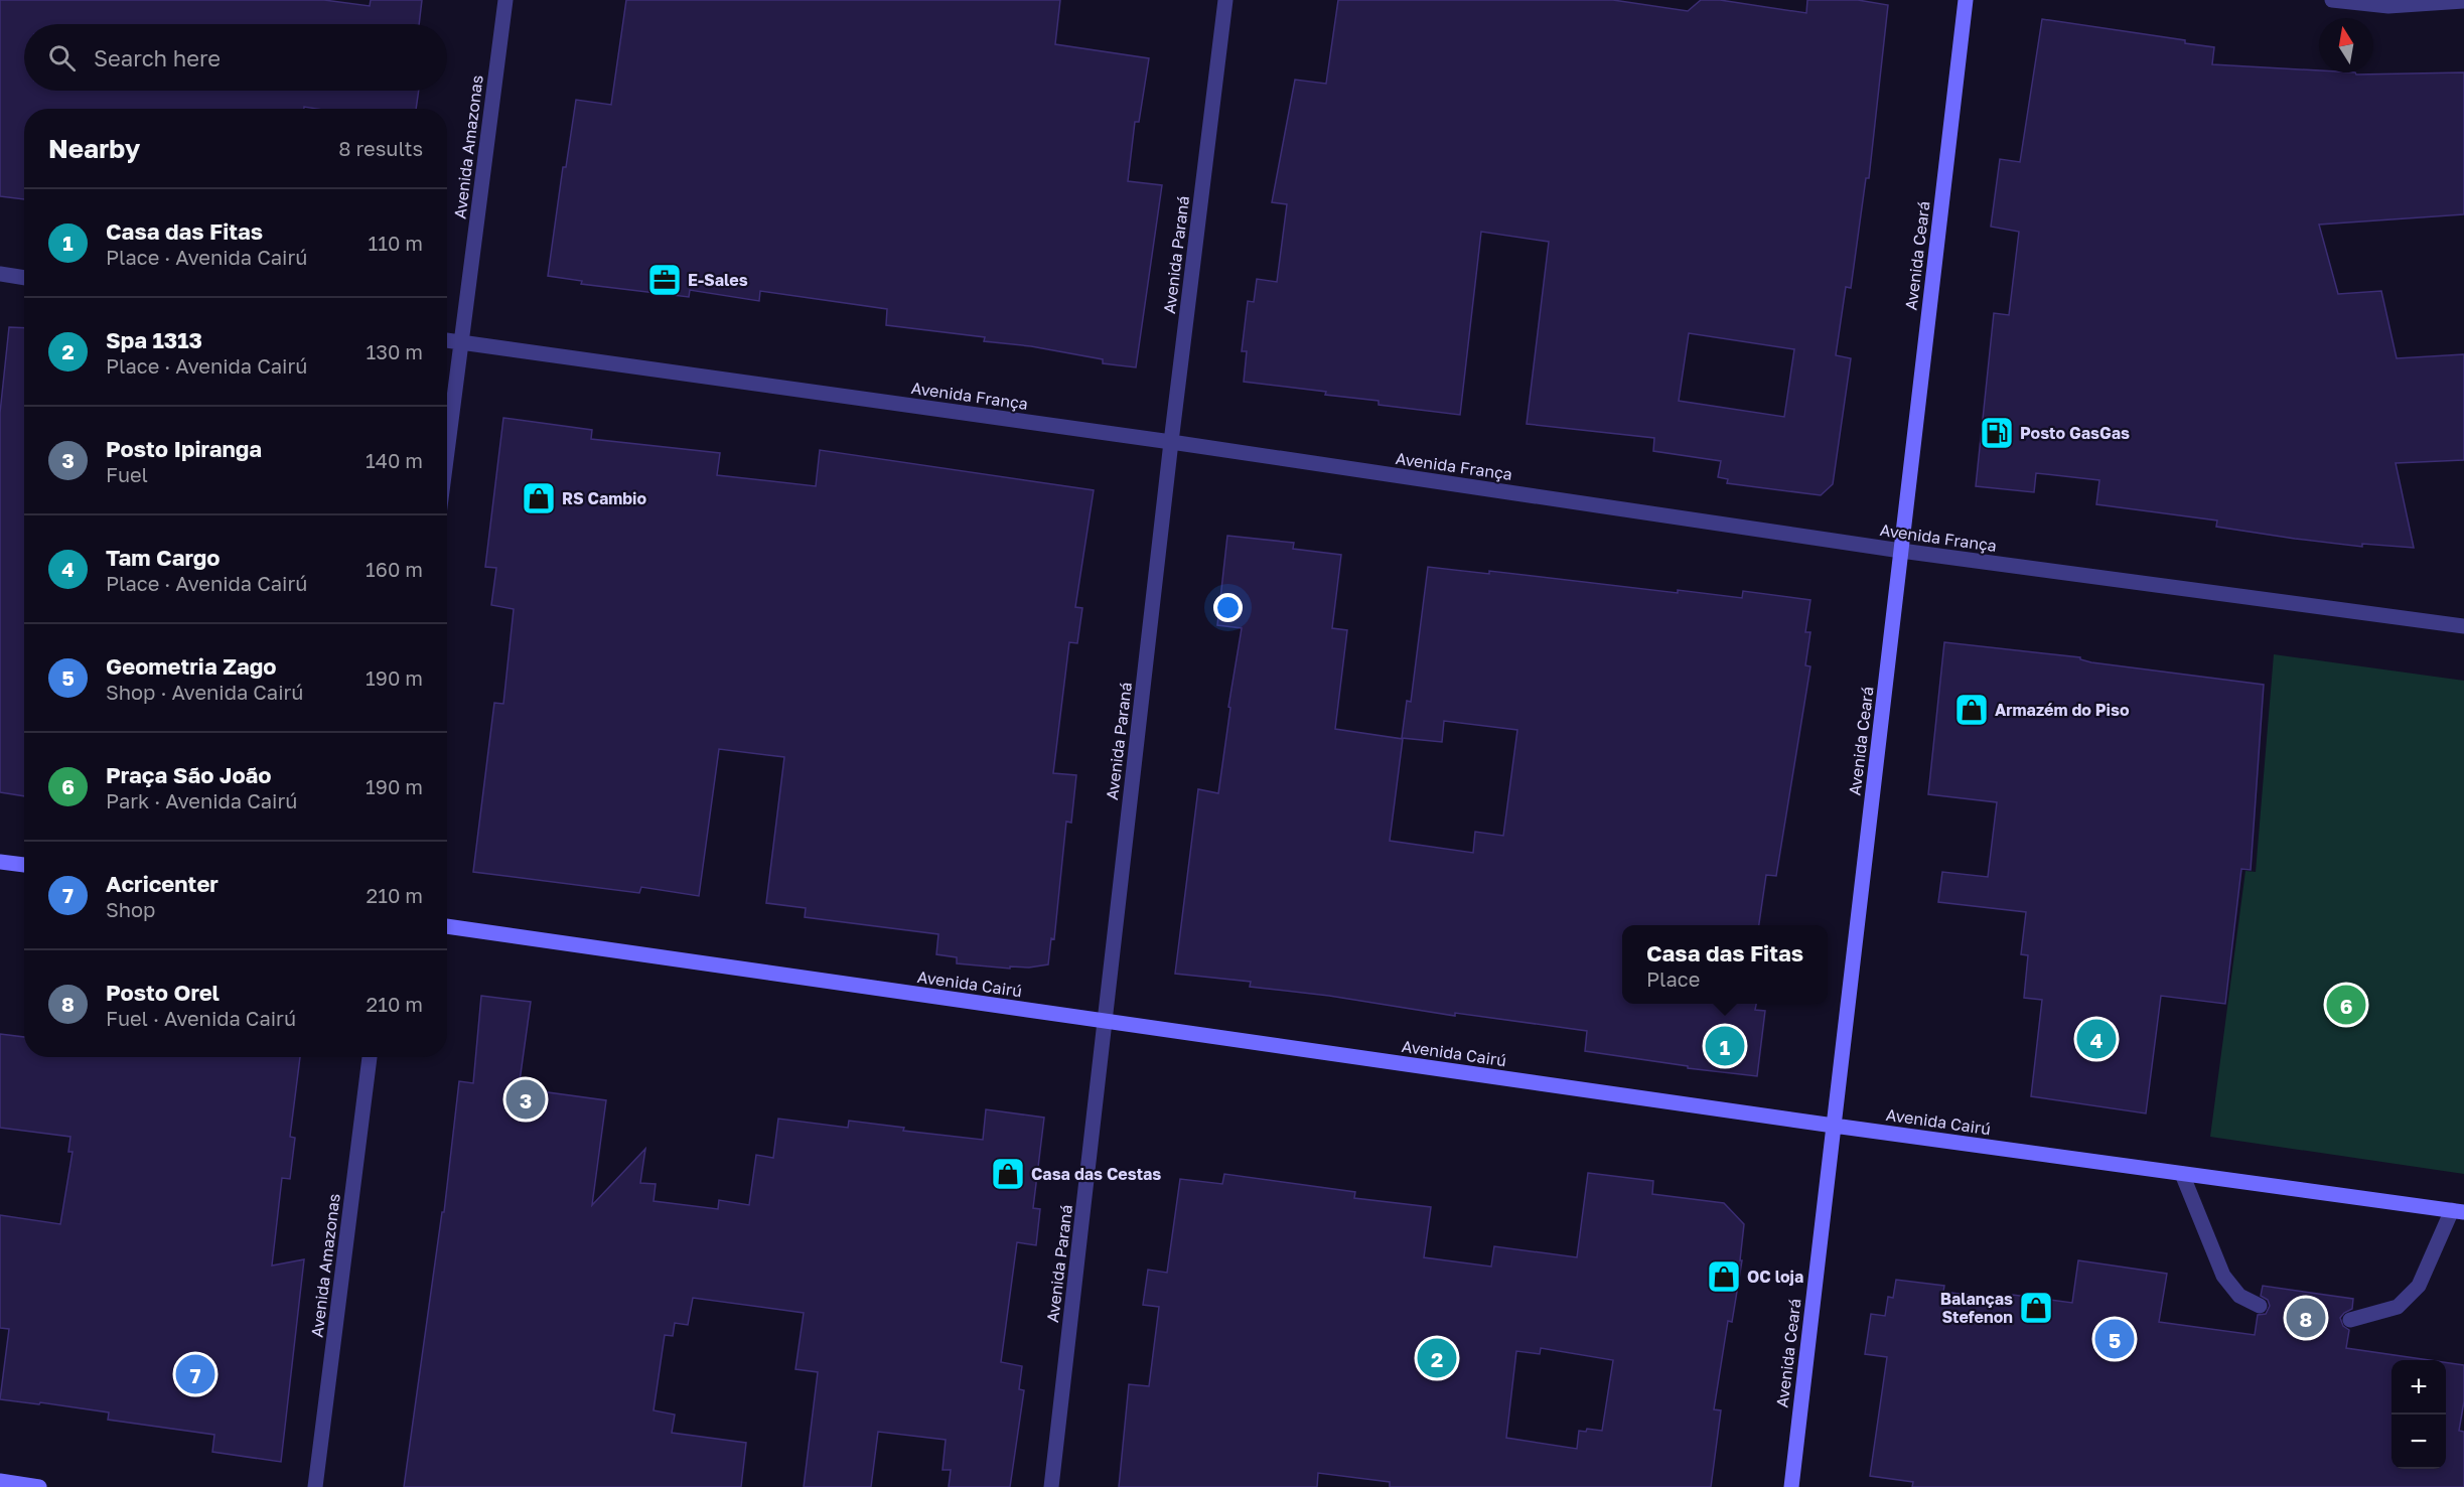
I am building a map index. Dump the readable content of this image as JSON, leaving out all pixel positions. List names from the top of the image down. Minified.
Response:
{"streets":{"main road":["Avenida Ceará","Avenida Cairú"],"street":["Avenida Amazonas","Avenida Paraná","Avenida França"]},"crossings":[["Avenida Amazonas","Avenida França"],["Avenida Paraná","Avenida França"],["Avenida Paraná","Avenida Cairú"],["Avenida Ceará","Avenida França"],["Avenida Ceará","Avenida Cairú"]],"places":{"office":["E-Sales"],"fuel station":["Posto GasGas"],"shop":["RS Cambio","Armazém do Piso","Casa das Cestas","OC loja","Balanças Stefenon"]},"north":"top","page":{"search":"Search here","heading":["Nearby","8 results"],"list":[{"mark":"1","name":"Casa das Fitas","note":"Place · Avenida Cairú","value":"110 m"},{"mark":"2","name":"Spa 1313","note":"Place · Avenida Cairú","value":"130 m"},{"mark":"3","name":"Posto Ipiranga","note":"Fuel","value":"140 m"},{"mark":"4","name":"Tam Cargo","note":"Place · Avenida Cairú","value":"160 m"},{"mark":"5","name":"Geometria Zago","note":"Shop · Avenida Cairú","value":"190 m"},{"mark":"6","name":"Praça São João","note":"Park · Avenida Cairú","value":"190 m"},{"mark":"7","name":"Acricenter","note":"Shop","value":"210 m"},{"mark":"8","name":"Posto Orel","note":"Fuel · Avenida Cairú","value":"210 m"}],"popup":["Casa das Fitas","Place"],"pins":["6","4","1","3","8","5","2","7"],"map_buttons":["+","−"]}}
